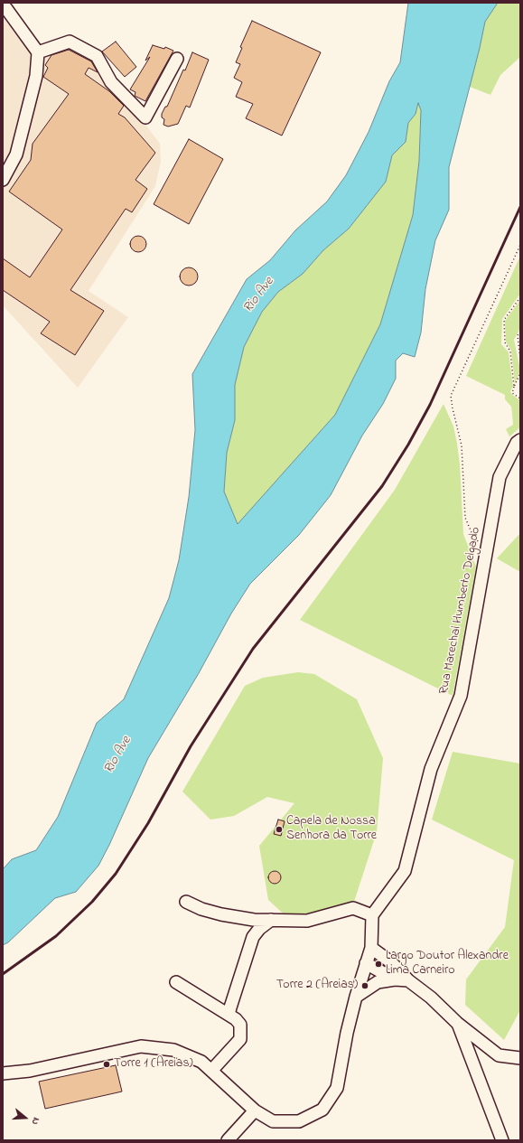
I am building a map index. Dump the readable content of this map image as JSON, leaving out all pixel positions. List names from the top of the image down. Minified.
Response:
{"streets":{"street":["Rua Marechal Humberto Delgado"]},"water":["Rio Ave"],"places":["Capela de Nossa Senhora da Torre","Largo Doutor Alexandre Lima Carneiro","Torre 2 (Areias)","Torre 1 (Areias)"],"north":"right"}
